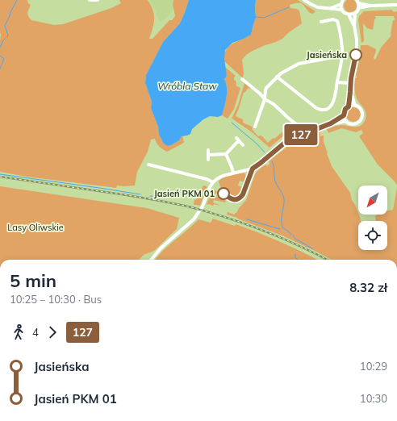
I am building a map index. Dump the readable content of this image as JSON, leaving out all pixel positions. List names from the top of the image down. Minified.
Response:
{"water":["Wróbla Staw"],"parks":["Lasy Oliwskie"],"places":["Jasieńska","Jasień PKM 01"],"lines":["bus line 127"],"north":"bottom left","page":{"on_map":"127","heading":["5 min","10:25 – 10:30 · Bus","8.32 zł"],"legs":["4","127"],"list":[{"name":"Jasieńska","value":"10:29"},{"name":"Jasień PKM 01","value":"10:30"}]}}
